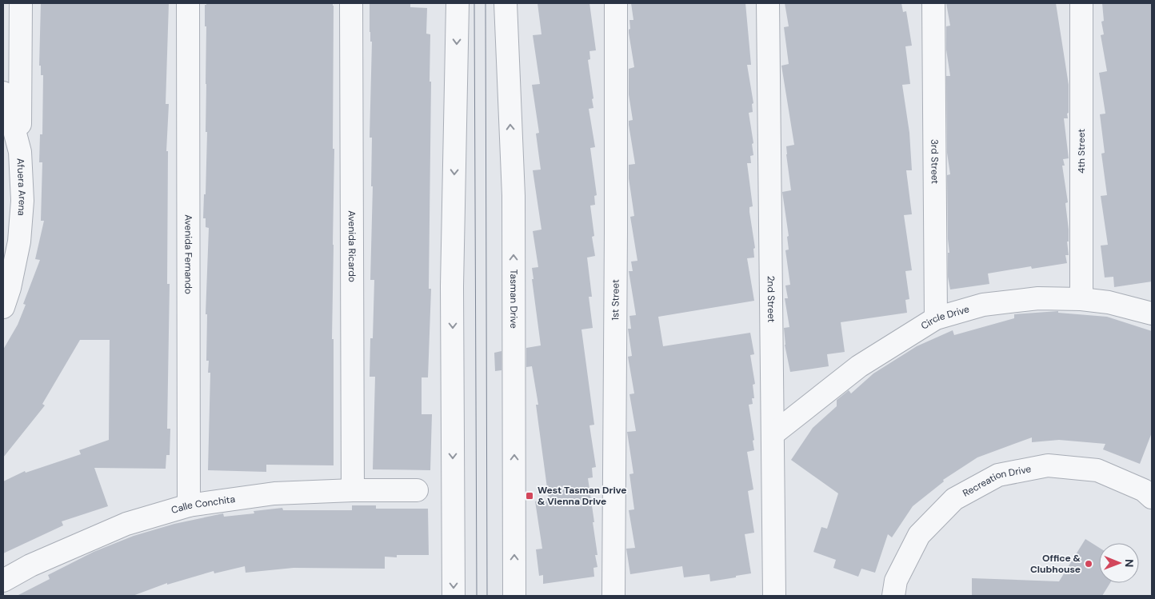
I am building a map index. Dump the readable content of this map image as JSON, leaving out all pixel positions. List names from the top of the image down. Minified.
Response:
{"streets":{"street":["4th Street","3rd Street","Afuera Arena","Avenida Ricardo","Avenida Fernando","Tasman Drive","1st Street","2nd Street","Circle Drive","Recreation Drive","Calle Conchita"]},"crossings":[["4th Street","Circle Drive"],["3rd Street","Circle Drive"],["Avenida Ricardo","Calle Conchita"],["Avenida Fernando","Calle Conchita"],["2nd Street","Circle Drive"]],"places":{"transit":["West Tasman Drive & Vienna Drive"],"other":["Office & Clubhouse"]},"north":"right"}
